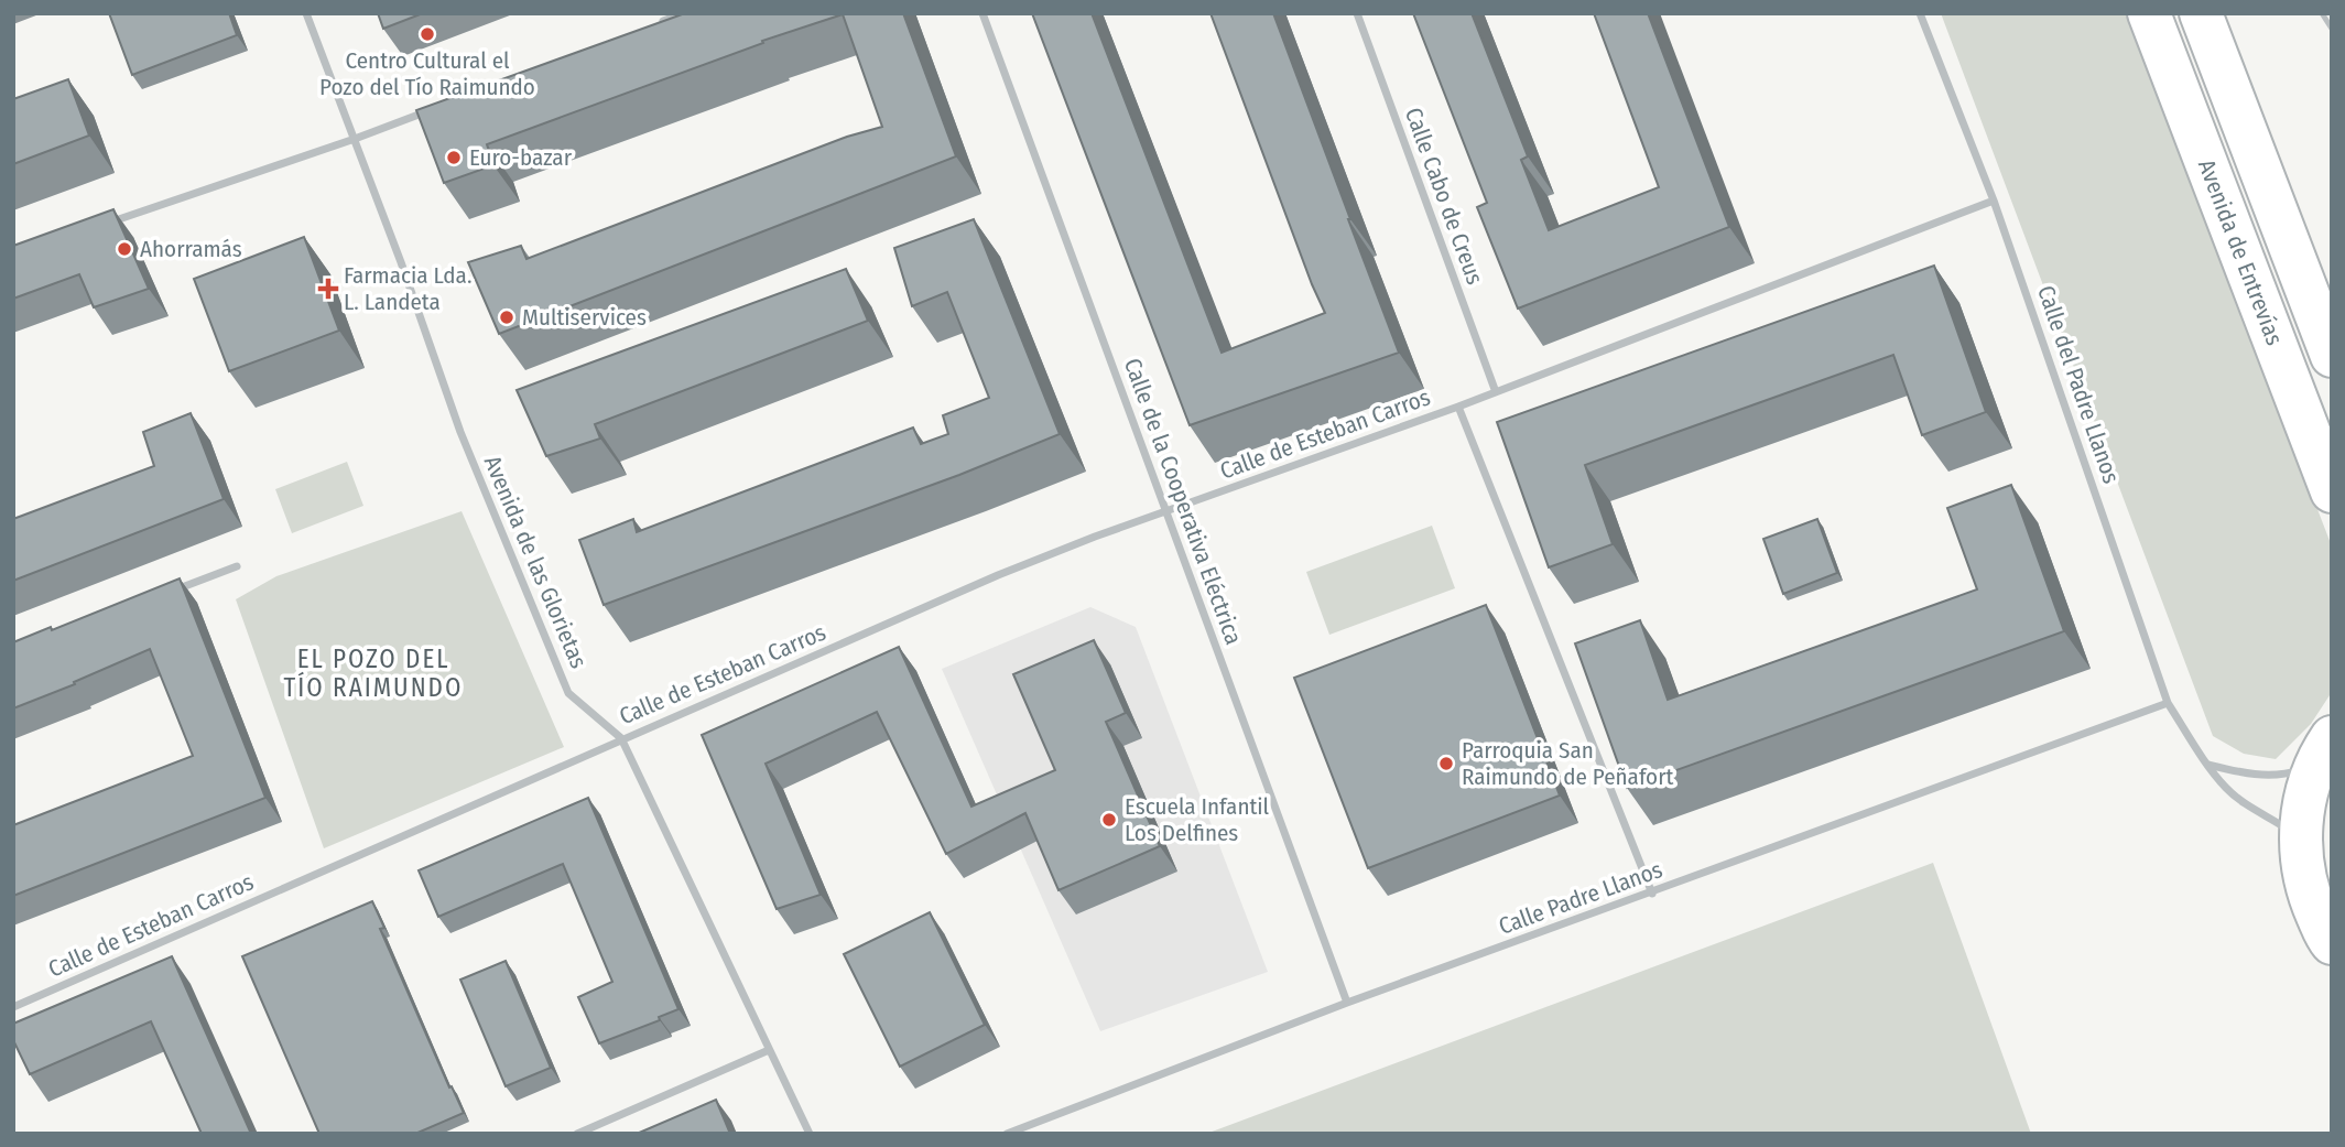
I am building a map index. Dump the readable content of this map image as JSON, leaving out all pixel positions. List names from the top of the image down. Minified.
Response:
{"streets":{"main road":["Avenida de Entrevías"],"street":["Calle Cabo de Creus","Calle del Padre Llanos","Calle de Esteban Carros","Calle de la Cooperativa Eléctrica","Avenida de las Glorietas","Calle Padre Llanos"]},"crossings":[["Calle Cabo de Creus","Calle de Esteban Carros"],["Calle del Padre Llanos","Calle de Esteban Carros"],["Calle del Padre Llanos","Calle Padre Llanos"],["Calle de Esteban Carros","Calle de la Cooperativa Eléctrica"],["Calle de Esteban Carros","Avenida de las Glorietas"],["Calle de Esteban Carros","Calle Padre Llanos"],["Calle de la Cooperativa Eléctrica","Calle Padre Llanos"]],"districts":["EL POZO DEL TÍO RAIMUNDO"],"places":{"other":["Centro Cultural el Pozo del Tío Raimundo","Euro-bazar","Ahorramás","Multiservices","Parroquia San Raimundo de Peñafort","Escuela Infantil Los Delfines"],"health":["Farmacia Lda. L. Landeta"]}}
